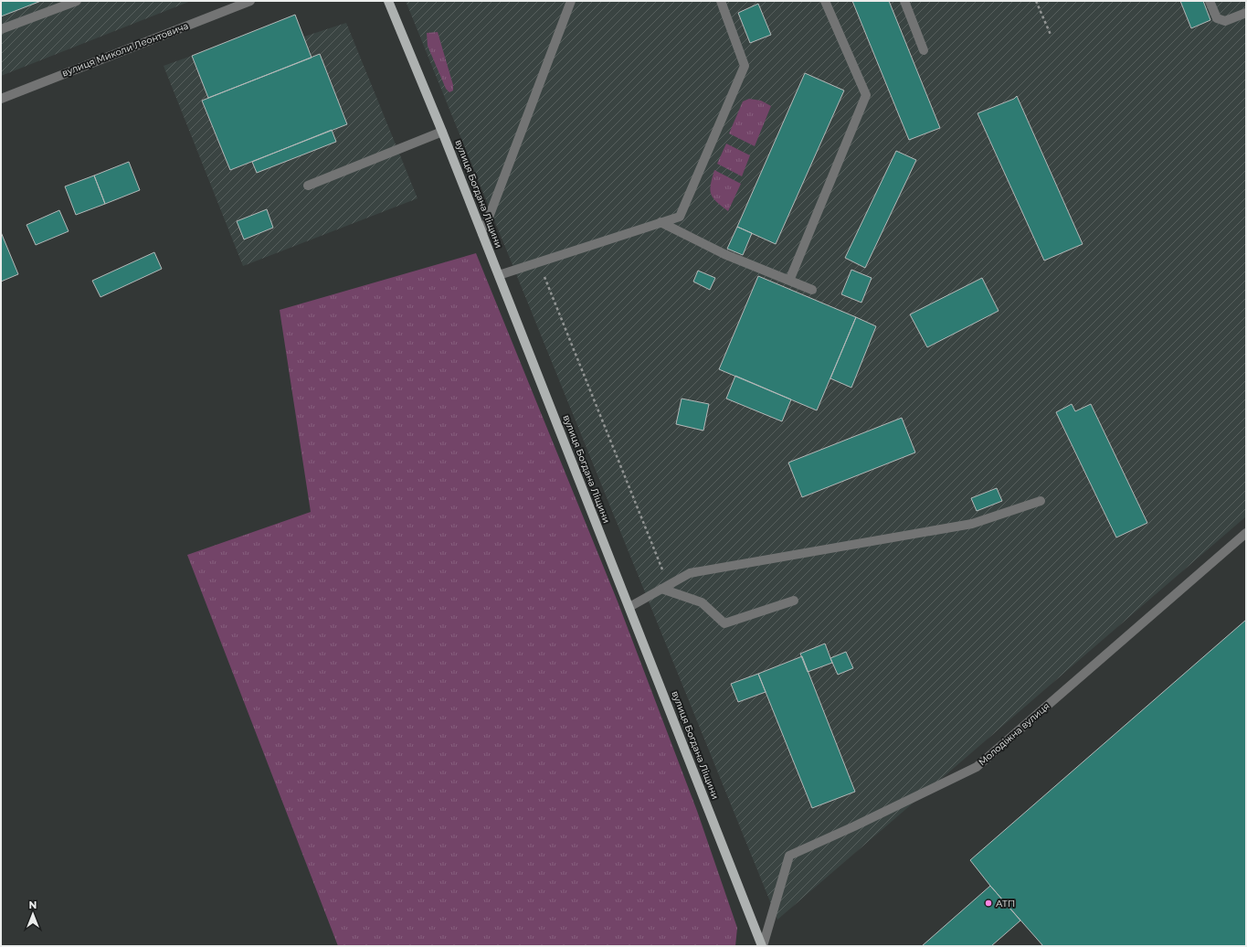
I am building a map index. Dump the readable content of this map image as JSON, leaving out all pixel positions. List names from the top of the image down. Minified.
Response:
{"streets":{"main road":["вулиця Богдана Ліщини"],"street":["вулиця Миколи Леонтовича","Молодіжна вулиця"]},"crossings":[["вулиця Богдана Ліщини","Молодіжна вулиця"]],"places":["АТП"],"north":"top"}
